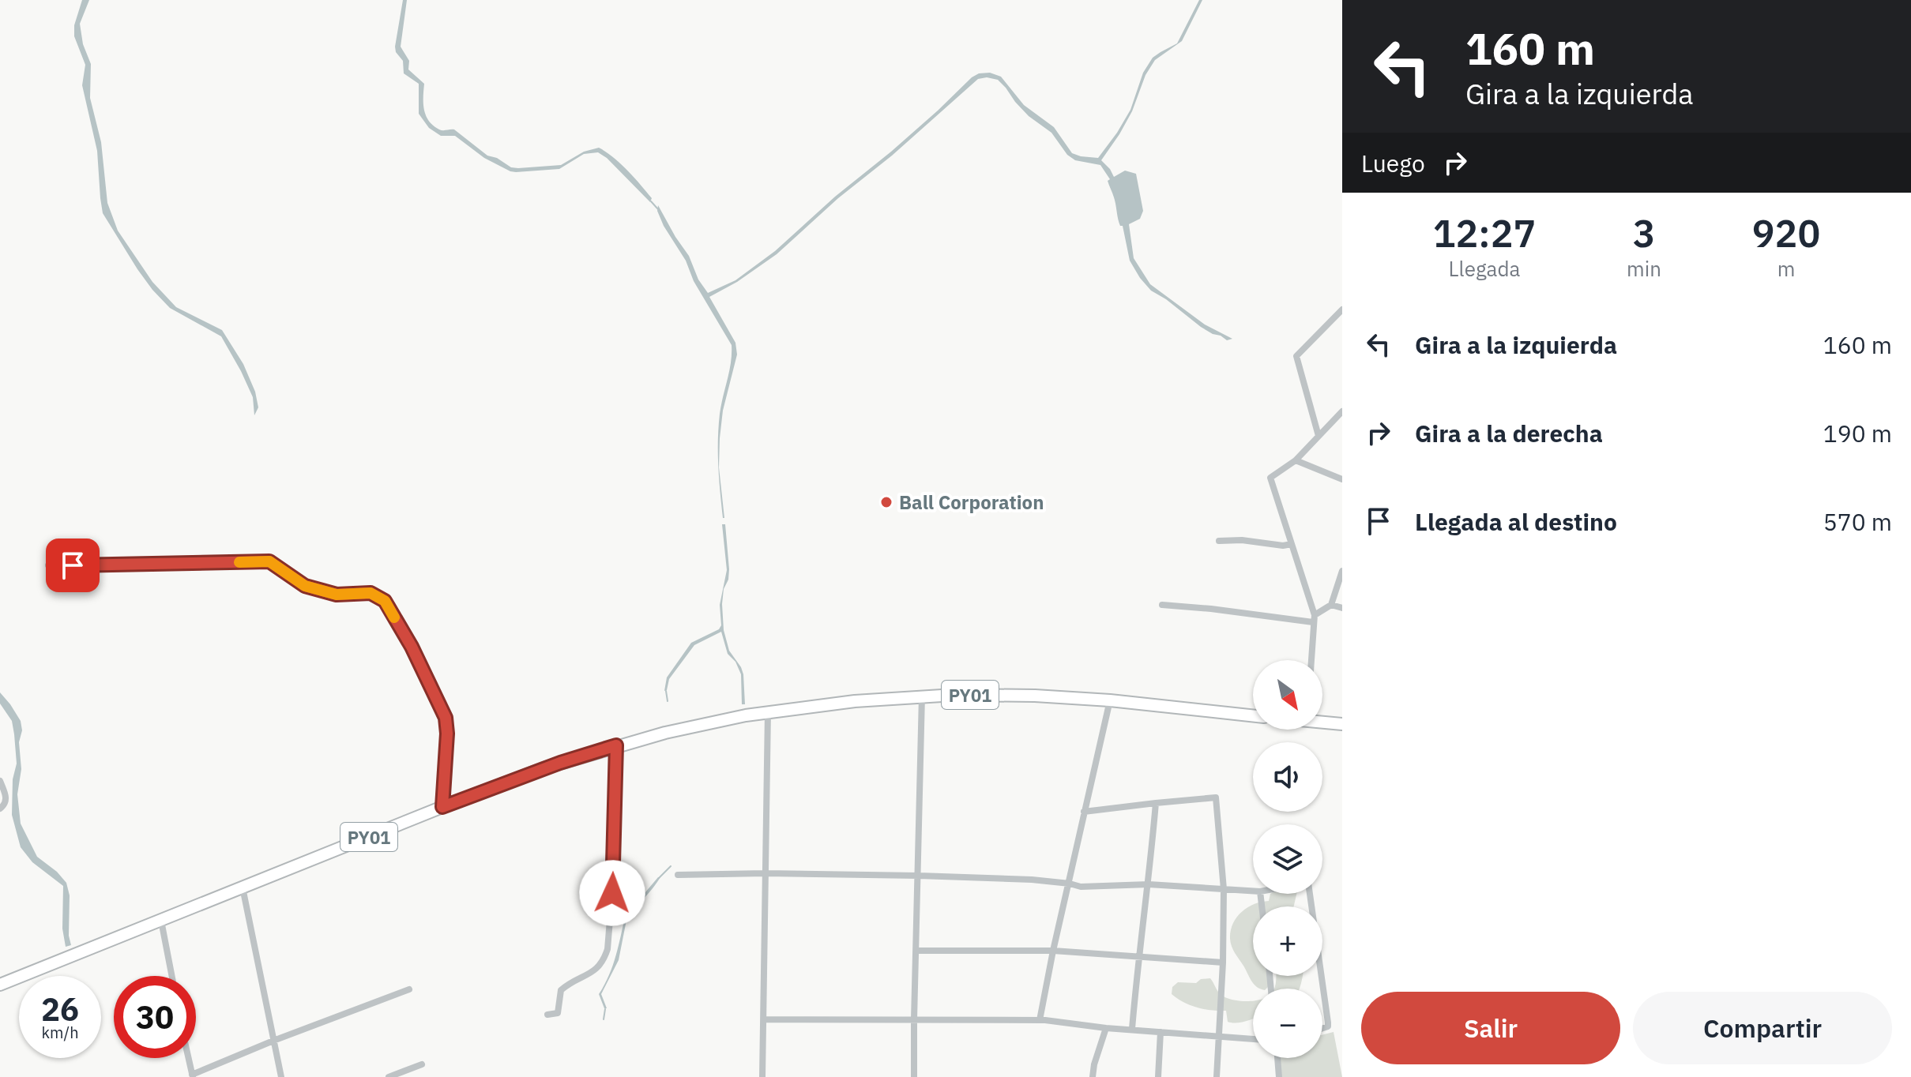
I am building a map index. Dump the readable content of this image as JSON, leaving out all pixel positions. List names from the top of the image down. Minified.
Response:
{"streets":{"highway":["PY01"]},"places":["Ball Corporation"],"north":"bottom right","page":{"turn":["160 m","Gira a la izquierda"],"then":"Luego","eta":["12:27","Llegada","3","min","920","m"],"list":[{"name":"Gira a la izquierda","value":"160 m"},{"name":"Gira a la derecha","value":"190 m"},{"name":"Llegada al destino","value":"570 m"}],"map_buttons":["+","−"],"speed":"26 km/h","limit":"30","buttons":["Salir","Compartir"]}}
